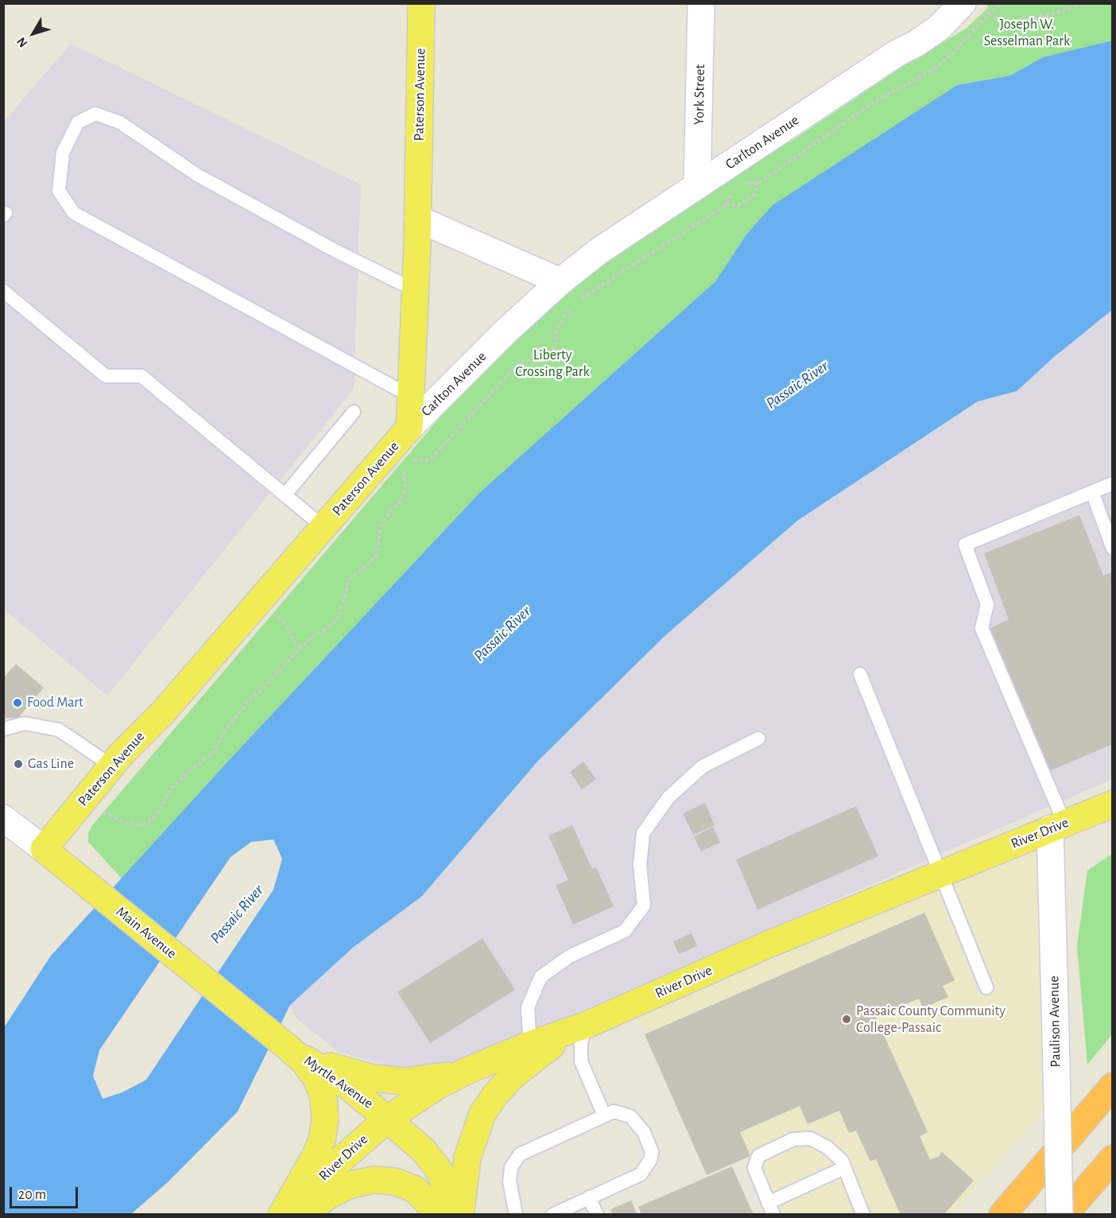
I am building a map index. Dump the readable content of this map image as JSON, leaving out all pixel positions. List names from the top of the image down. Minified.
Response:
{"streets":{"main road":["Paterson Avenue","River Drive","Main Avenue","Myrtle Avenue"],"street":["York Street","Carlton Avenue","Paulison Avenue"]},"crossings":[["Paterson Avenue","Carlton Avenue"],["Paterson Avenue","Main Avenue"],["York Street","Carlton Avenue"],["River Drive","Paulison Avenue"],["River Drive","Myrtle Avenue"],["Main Avenue","Myrtle Avenue"]],"water":["Passaic River"],"parks":["Joseph W. Sesselman Park","Liberty Crossing Park"],"places":["Food Mart","Gas Line","Passaic County Community College-Passaic"],"scale_bar":"20 m","north":"bottom left"}
